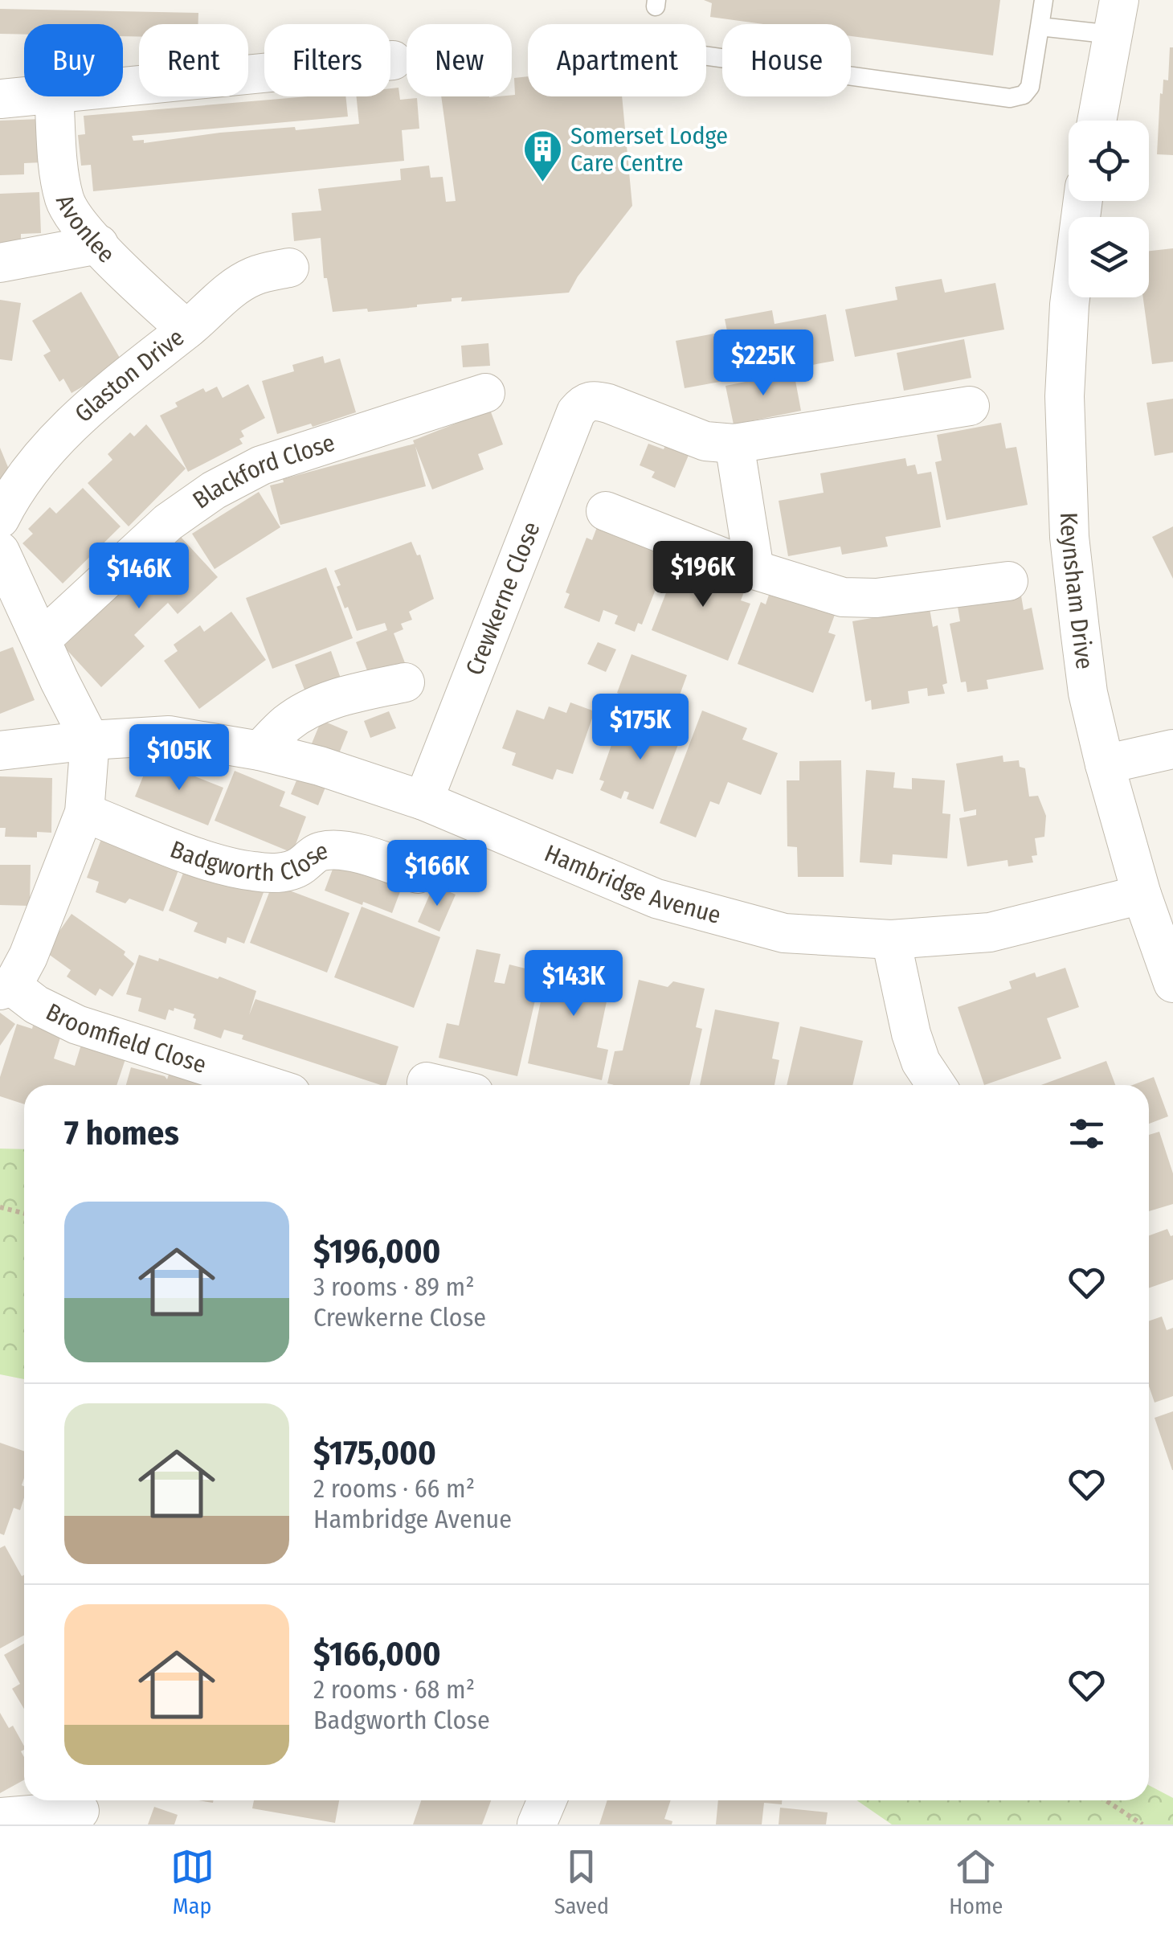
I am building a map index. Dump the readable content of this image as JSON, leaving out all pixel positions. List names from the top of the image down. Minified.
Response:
{"streets":{"street":["Avonlee","Glaston Drive","Blackford Close","Keynsham Drive","Crewkerne Close","Badgworth Close","Hambridge Avenue","Broomfield Close"]},"crossings":[["Avonlee","Glaston Drive"],["Keynsham Drive","Hambridge Avenue"],["Crewkerne Close","Hambridge Avenue"]],"places":{"building":["Somerset Lodge Care Centre"]},"page":{"chip":["Buy","Rent","Filters","New","Apartment","House"],"price":["$225K","$196K","$146K","$175K","$105K","$166K","$143K"],"heading":"7 homes","list":[{"name":"$196,000","note":"3 rooms · 89 m² · Crewkerne Close"},{"name":"$175,000","note":"2 rooms · 66 m² · Hambridge Avenue"},{"name":"$166,000","note":"2 rooms · 68 m² · Badgworth Close"}],"tabs":["Map","Saved","Home"]}}
